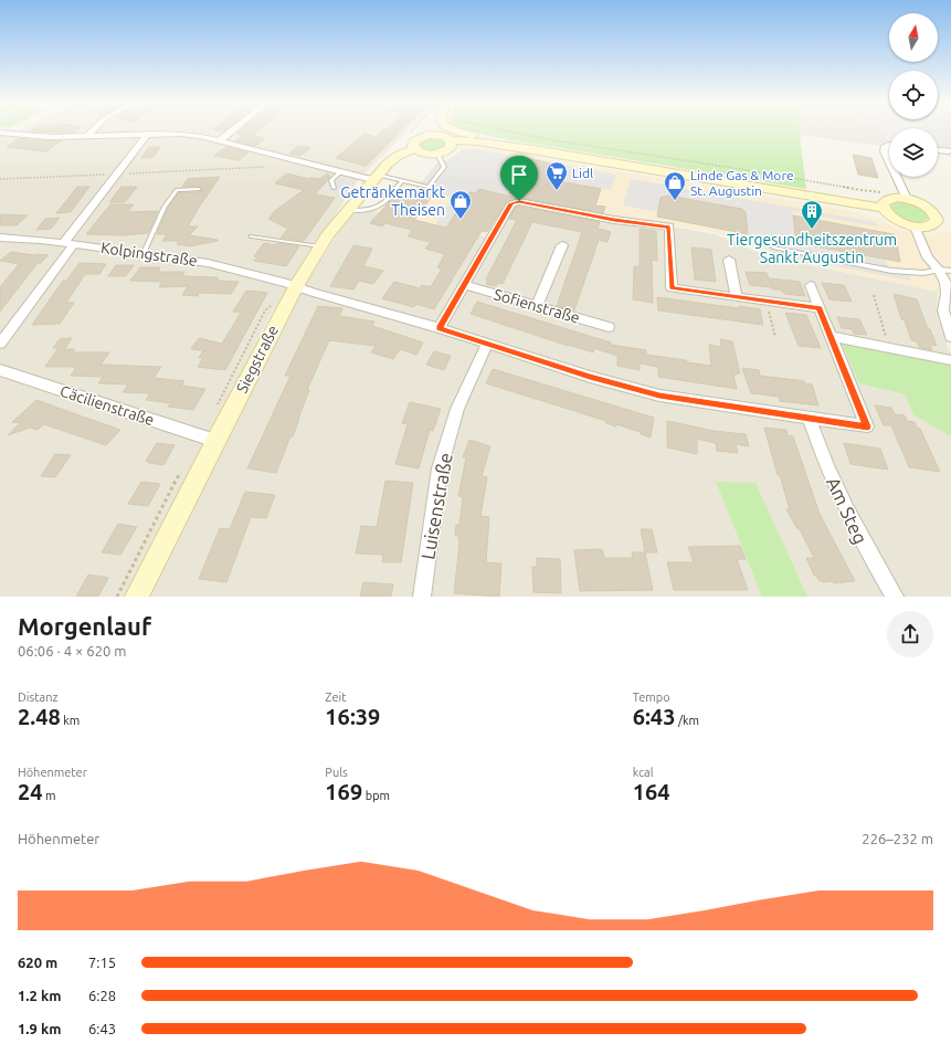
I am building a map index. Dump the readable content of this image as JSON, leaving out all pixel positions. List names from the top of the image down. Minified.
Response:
{"streets":{"main road":["Siegstraße"],"street":["Kolpingstraße","Sofienstraße","Cäcilienstraße","Luisenstraße","Am Steg"]},"crossings":[["Kolpingstraße","Siegstraße"],["Kolpingstraße","Luisenstraße"],["Kolpingstraße","Am Steg"],["Siegstraße","Cäcilienstraße"]],"places":{"supermarket":["Lidl"],"shop":["Linde Gas & More St. Augustin","Getränkemarkt Theisen"],"building":["Tiergesundheitszentrum Sankt Augustin"]},"north":"top","page":{"heading":["Morgenlauf","06:06 · 4 × 620 m"],"stats":[["Distanz","2.48 km"],["Zeit","16:39"],["Tempo","6:43 /km"],["Höhenmeter","24 m"],["Puls","169 bpm"],["kcal","164"]],"chart":["Höhenmeter","226–232 m"],"list":[{"name":"620 m","note":"7:15"},{"name":"1.2 km","note":"6:28"},{"name":"1.9 km","note":"6:43"}]}}
